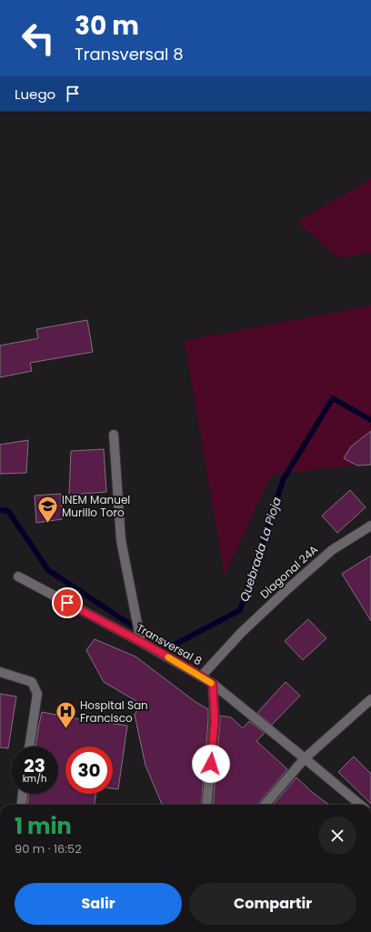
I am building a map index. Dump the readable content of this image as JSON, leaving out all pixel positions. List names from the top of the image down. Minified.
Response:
{"streets":{"street":["Diagonal 24A","Transversal 8"]},"crossings":[["Diagonal 24A","Transversal 8"]],"water":["Quebrada La Pioja"],"places":{"school or university":["INEM Manuel Murillo Toro"],"hospital":["Hospital San Francisco"]},"page":{"turn":["30 m","Transversal 8"],"then":"Luego","speed":"23 km/h","limit":"30","heading":["1 min","90 m · 16:52"],"buttons":["Salir","Compartir"]}}
